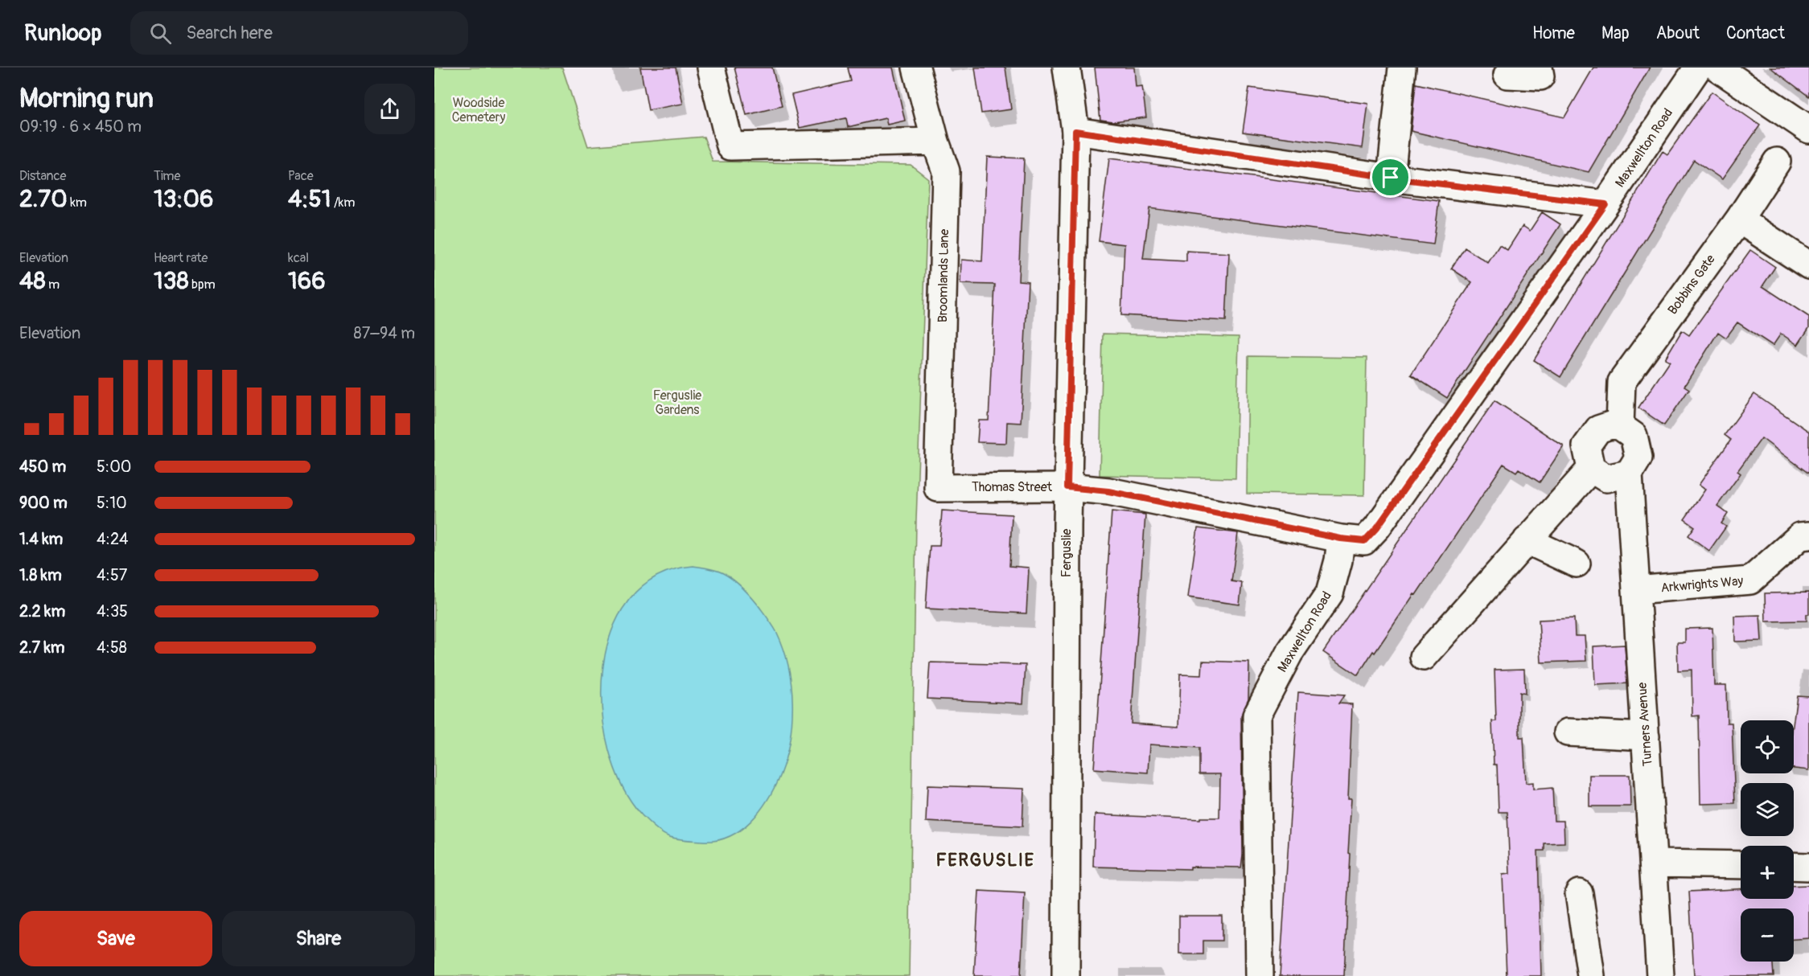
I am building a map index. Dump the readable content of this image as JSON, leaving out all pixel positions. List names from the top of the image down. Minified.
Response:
{"streets":{"street":["Maxwellton Road","Broomlands Lane","Bobbins Gate","Thomas Street","Ferguslie","Arkwrights Way","Turners Avenue"]},"crossings":[["Maxwellton Road","Thomas Street"],["Broomlands Lane","Thomas Street"],["Bobbins Gate","Turners Avenue"],["Thomas Street","Ferguslie"],["Arkwrights Way","Turners Avenue"]],"districts":["FERGUSLIE"],"parks":["Woodside Cemetery","Ferguslie Gardens"],"page":{"header":"Runloop","search":"Search here","nav":["Home","Map","About","Contact"],"heading":["Morning run","09:19 · 6 × 450 m"],"stats":[["Distance","2.70 km"],["Time","13:06"],["Pace","4:51 /km"],["Elevation","48 m"],["Heart rate","138 bpm"],["kcal","166"]],"chart":["Elevation","87–94 m"],"list":[{"name":"450 m","note":"5:00"},{"name":"900 m","note":"5:10"},{"name":"1.4 km","note":"4:24"},{"name":"1.8 km","note":"4:57"},{"name":"2.2 km","note":"4:35"},{"name":"2.7 km","note":"4:58"}],"map_buttons":["+","−"],"buttons":["Save","Share"]}}
